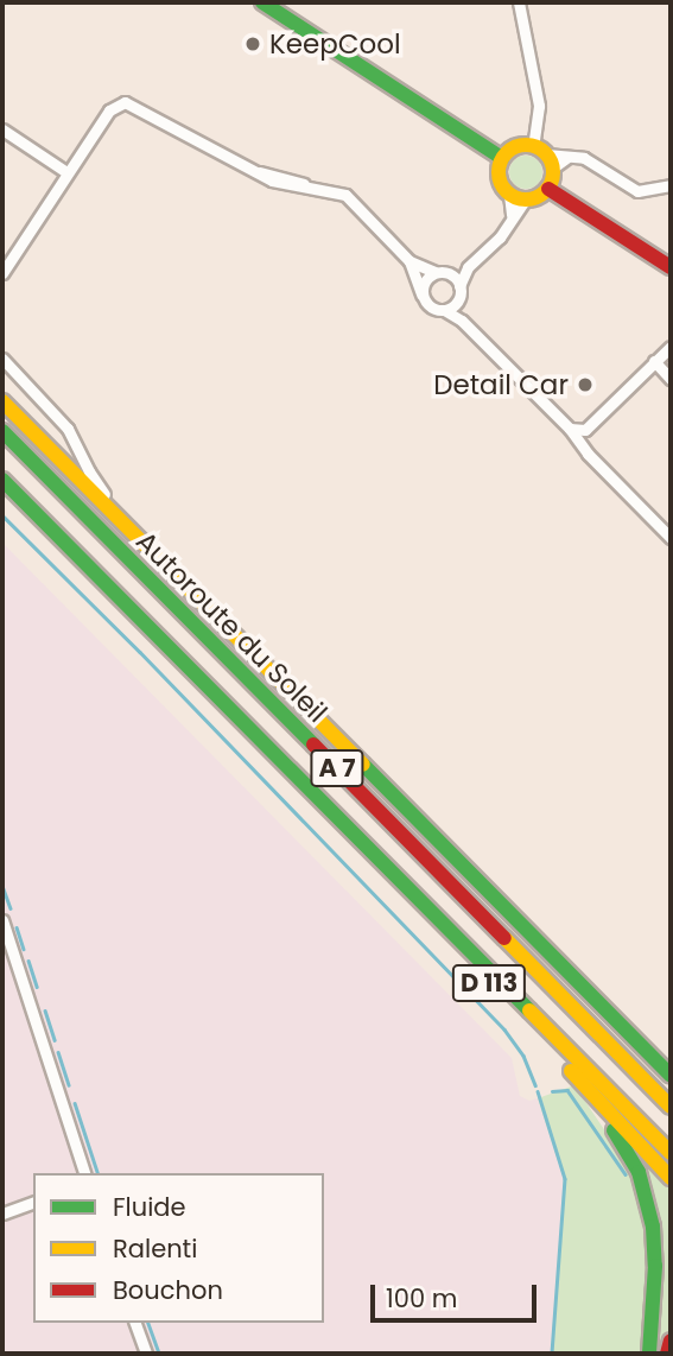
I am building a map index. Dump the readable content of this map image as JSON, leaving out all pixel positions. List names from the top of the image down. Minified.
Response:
{"streets":{"main road":["Autoroute du Soleil","A 7","D 113"]},"crossings":[["A 7","D 113"]],"places":["KeepCool","Detail Car"],"legend":["Fluide","Ralenti","Bouchon"],"scale_bar":"100 m"}
